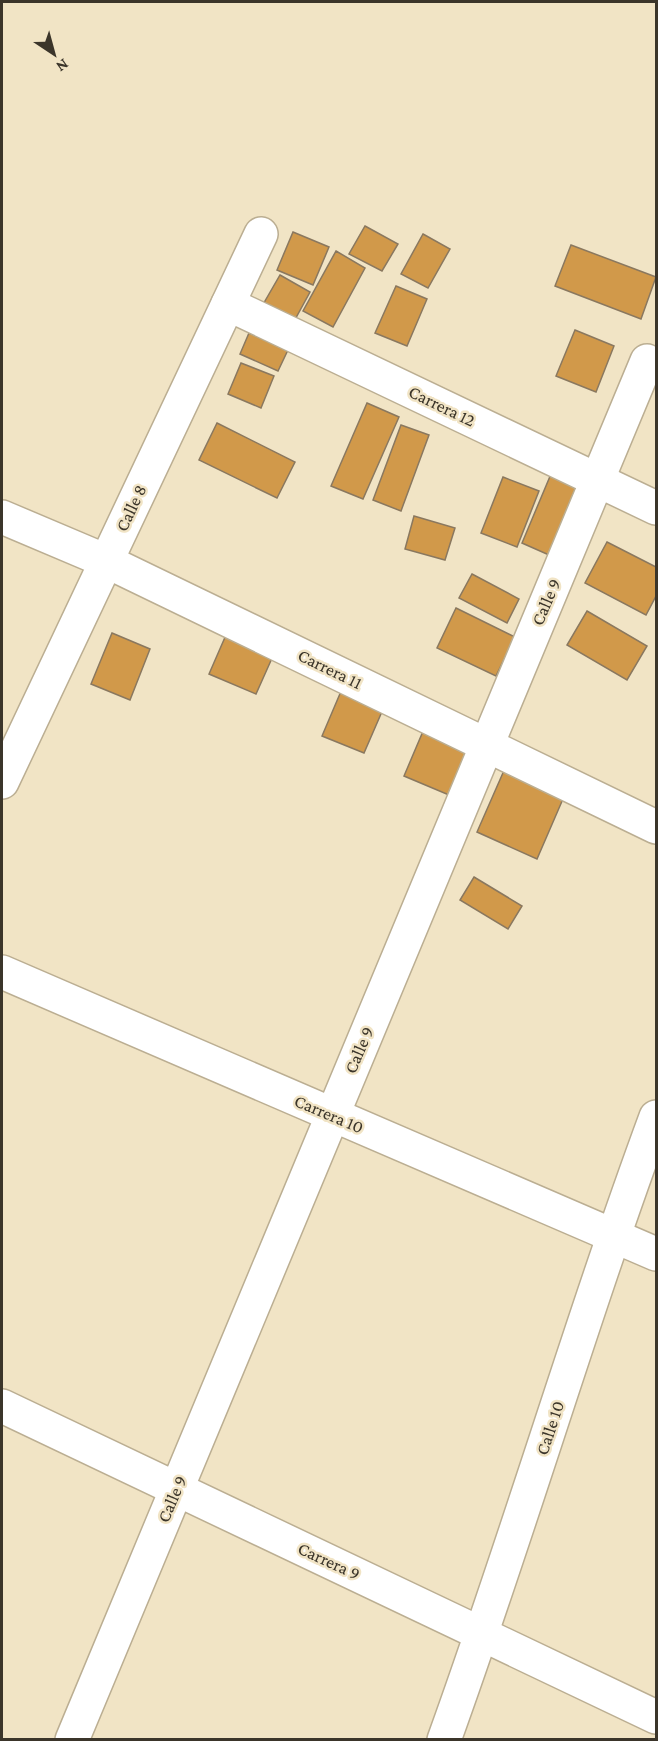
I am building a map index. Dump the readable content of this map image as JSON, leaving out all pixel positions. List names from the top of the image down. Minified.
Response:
{"streets":{"street":["Carrera 12","Calle 8","Calle 9","Carrera 11","Carrera 10","Calle 10","Carrera 9"]},"crossings":[["Carrera 12","Calle 8"],["Carrera 12","Calle 9"],["Calle 8","Carrera 11"],["Calle 9","Carrera 11"],["Calle 9","Carrera 10"],["Calle 9","Carrera 9"],["Carrera 10","Calle 10"],["Calle 10","Carrera 9"]],"north":"bottom right"}
